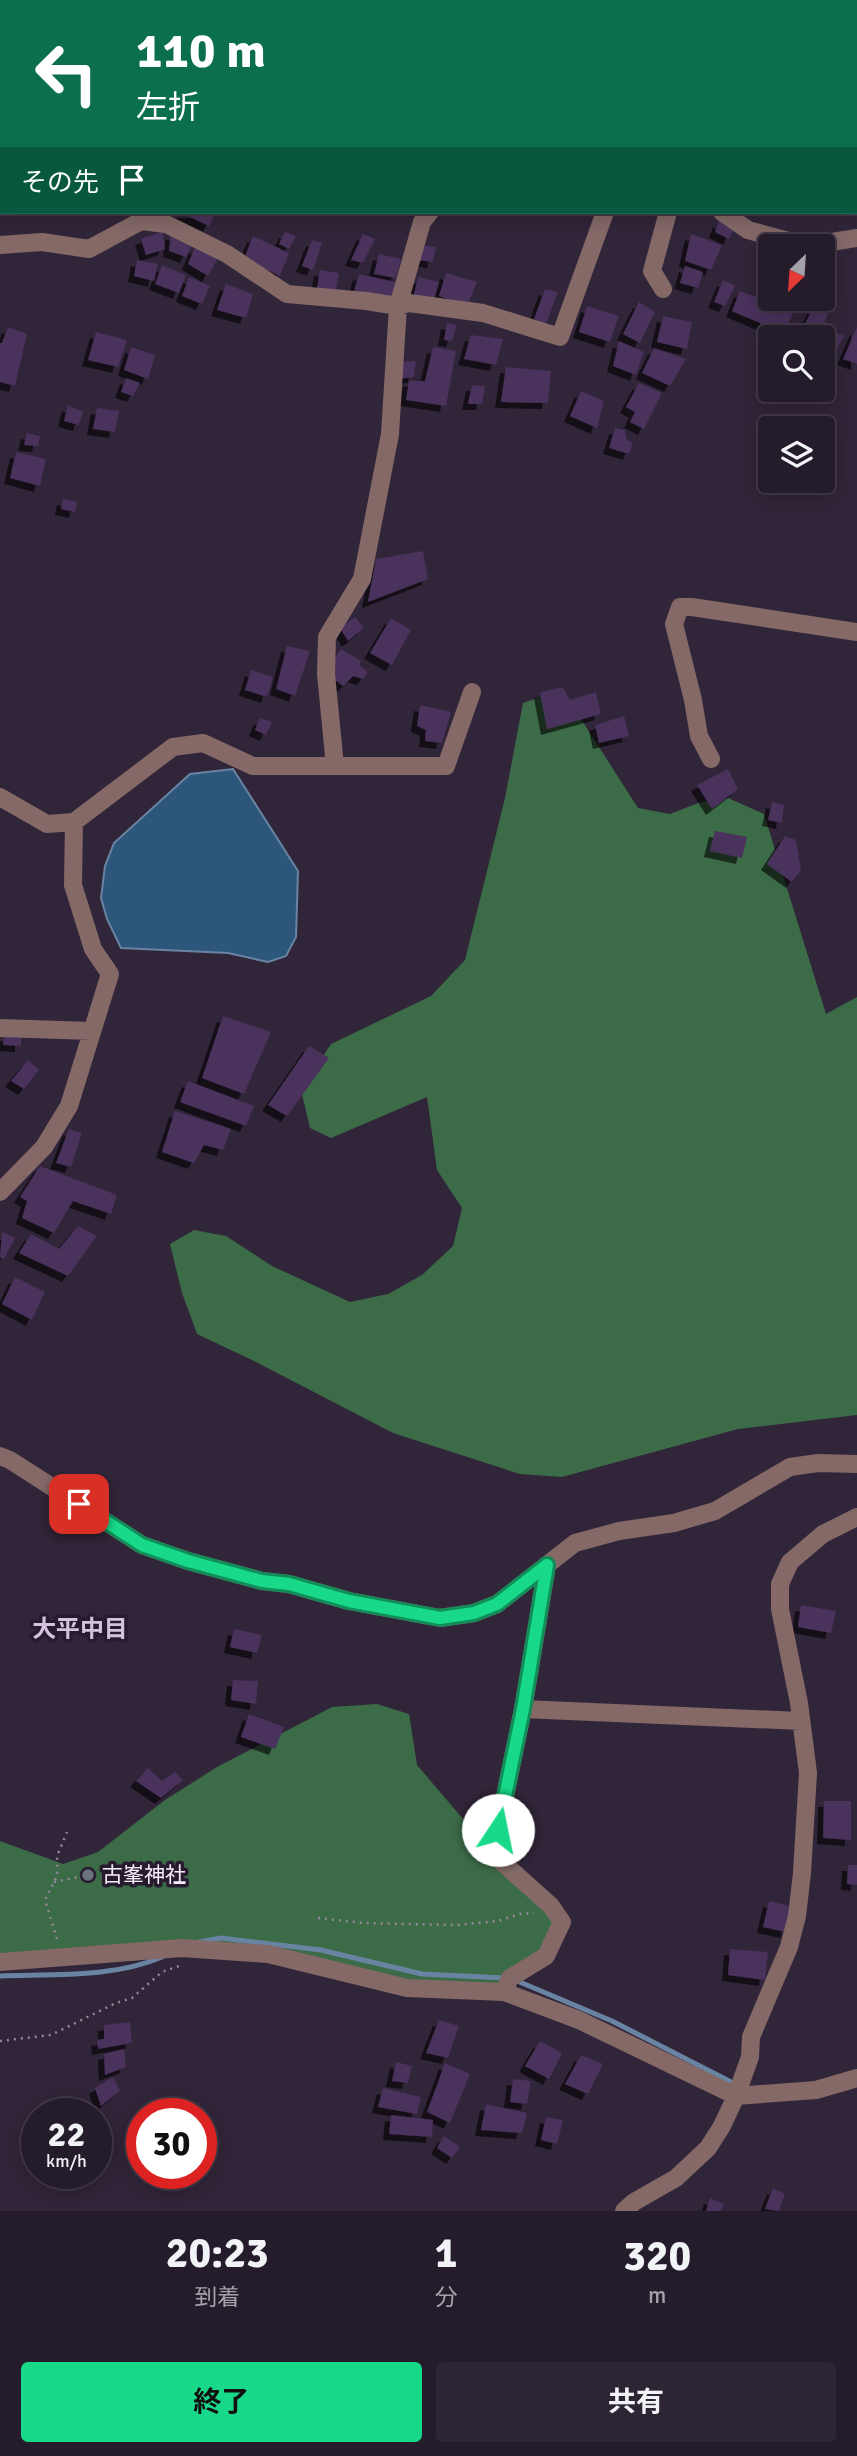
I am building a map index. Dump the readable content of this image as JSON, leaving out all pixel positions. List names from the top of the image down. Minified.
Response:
{"districts":["大平中目"],"places":["古峯神社"],"north":"bottom left","page":{"turn":["110 m","左折"],"then":"その先","speed":"22 km/h","limit":"30","eta":["20:23","到着","1","分","320","m"],"buttons":["終了","共有"]}}
